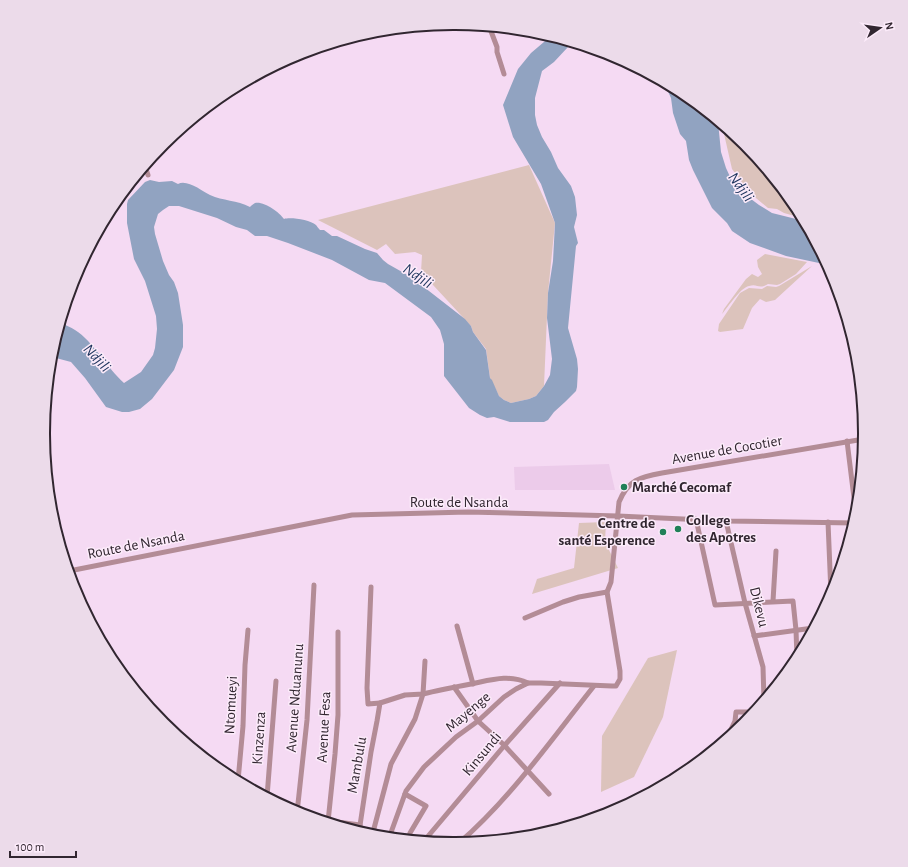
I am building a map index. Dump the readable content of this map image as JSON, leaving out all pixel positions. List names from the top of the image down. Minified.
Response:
{"streets":{"street":["Avenue de Cocotier","Route de Nsanda","Dikevu","Avenue Nduanunu","Ntomueyi","Mayenge","Avenue Fesa","Kinzenza","Kinsundi","Mambulu"]},"crossings":[["Avenue de Cocotier","Route de Nsanda"],["Avenue de Cocotier","Mayenge"],["Route de Nsanda","Dikevu"],["Mayenge","Kinsundi"]],"water":["Ndjili"],"places":["Marché Cecomaf","College des Apotres","Centre de santé Esperence"],"scale_bar":"100 m","north":"right"}
